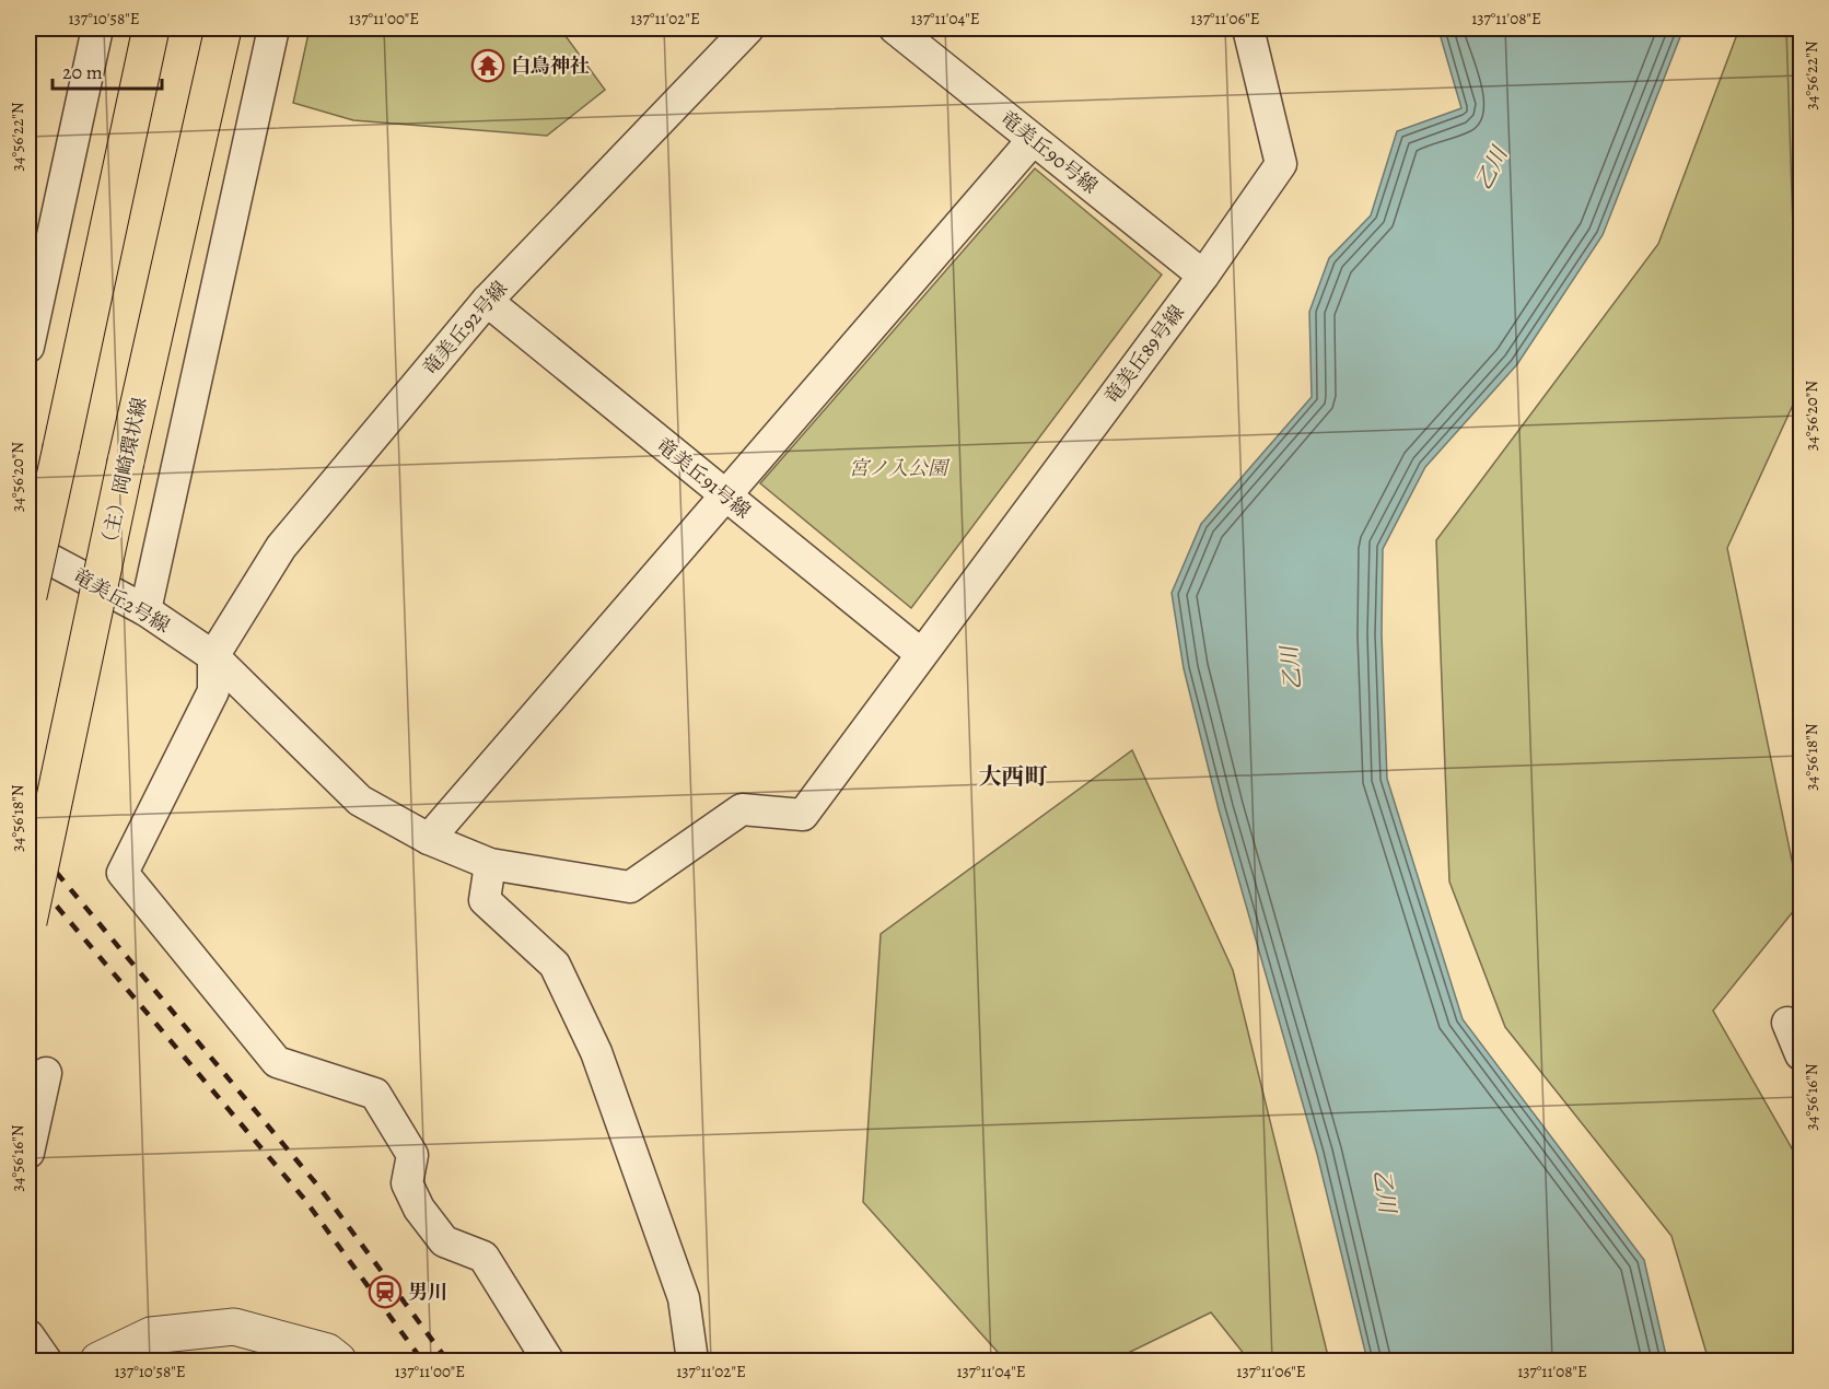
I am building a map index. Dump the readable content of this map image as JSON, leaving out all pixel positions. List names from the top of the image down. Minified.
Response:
{"streets":{"main road":["（主）岡崎環状線"],"street":["竜美丘90号線","竜美丘92号線","竜美丘89号線","竜美丘91号線","竜美丘2号線"]},"crossings":[["竜美丘90号線","竜美丘89号線"],["竜美丘92号線","竜美丘91号線"],["竜美丘92号線","竜美丘2号線"],["竜美丘89号線","竜美丘91号線"],["竜美丘89号線","竜美丘2号線"]],"districts":["大西町"],"water":["乙川"],"parks":["宮ノ入公園"],"places":{"temple":["白鳥神社"],"station":["男川"]},"scale_bar":"20 m","coordinates":["137°10'58\"E","137°11'00\"E","137°11'02\"E","137°11'04\"E","137°11'06\"E","137°11'08\"E","34°56'22\"N","34°56'20\"N","34°56'18\"N","34°56'16\"N"]}
